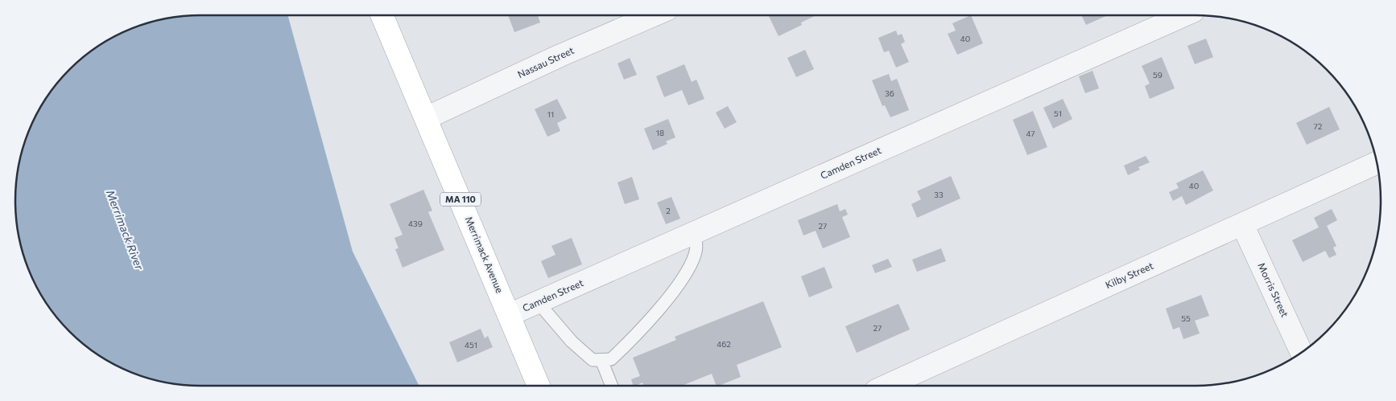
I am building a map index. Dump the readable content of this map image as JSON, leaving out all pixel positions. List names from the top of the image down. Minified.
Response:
{"streets":{"main road":["MA 110","Merrimack Avenue"],"street":["Nassau Street","Camden Street","Kilby Street","Morris Street"]},"crossings":[["Nassau Street","Merrimack Avenue"],["Camden Street","Merrimack Avenue"],["Kilby Street","Morris Street"]],"water":["Merrimack River"],"house_numbers":["40","59","36","51","11","72","18","47","40","33","2","439","27","55","27","462","451"]}
